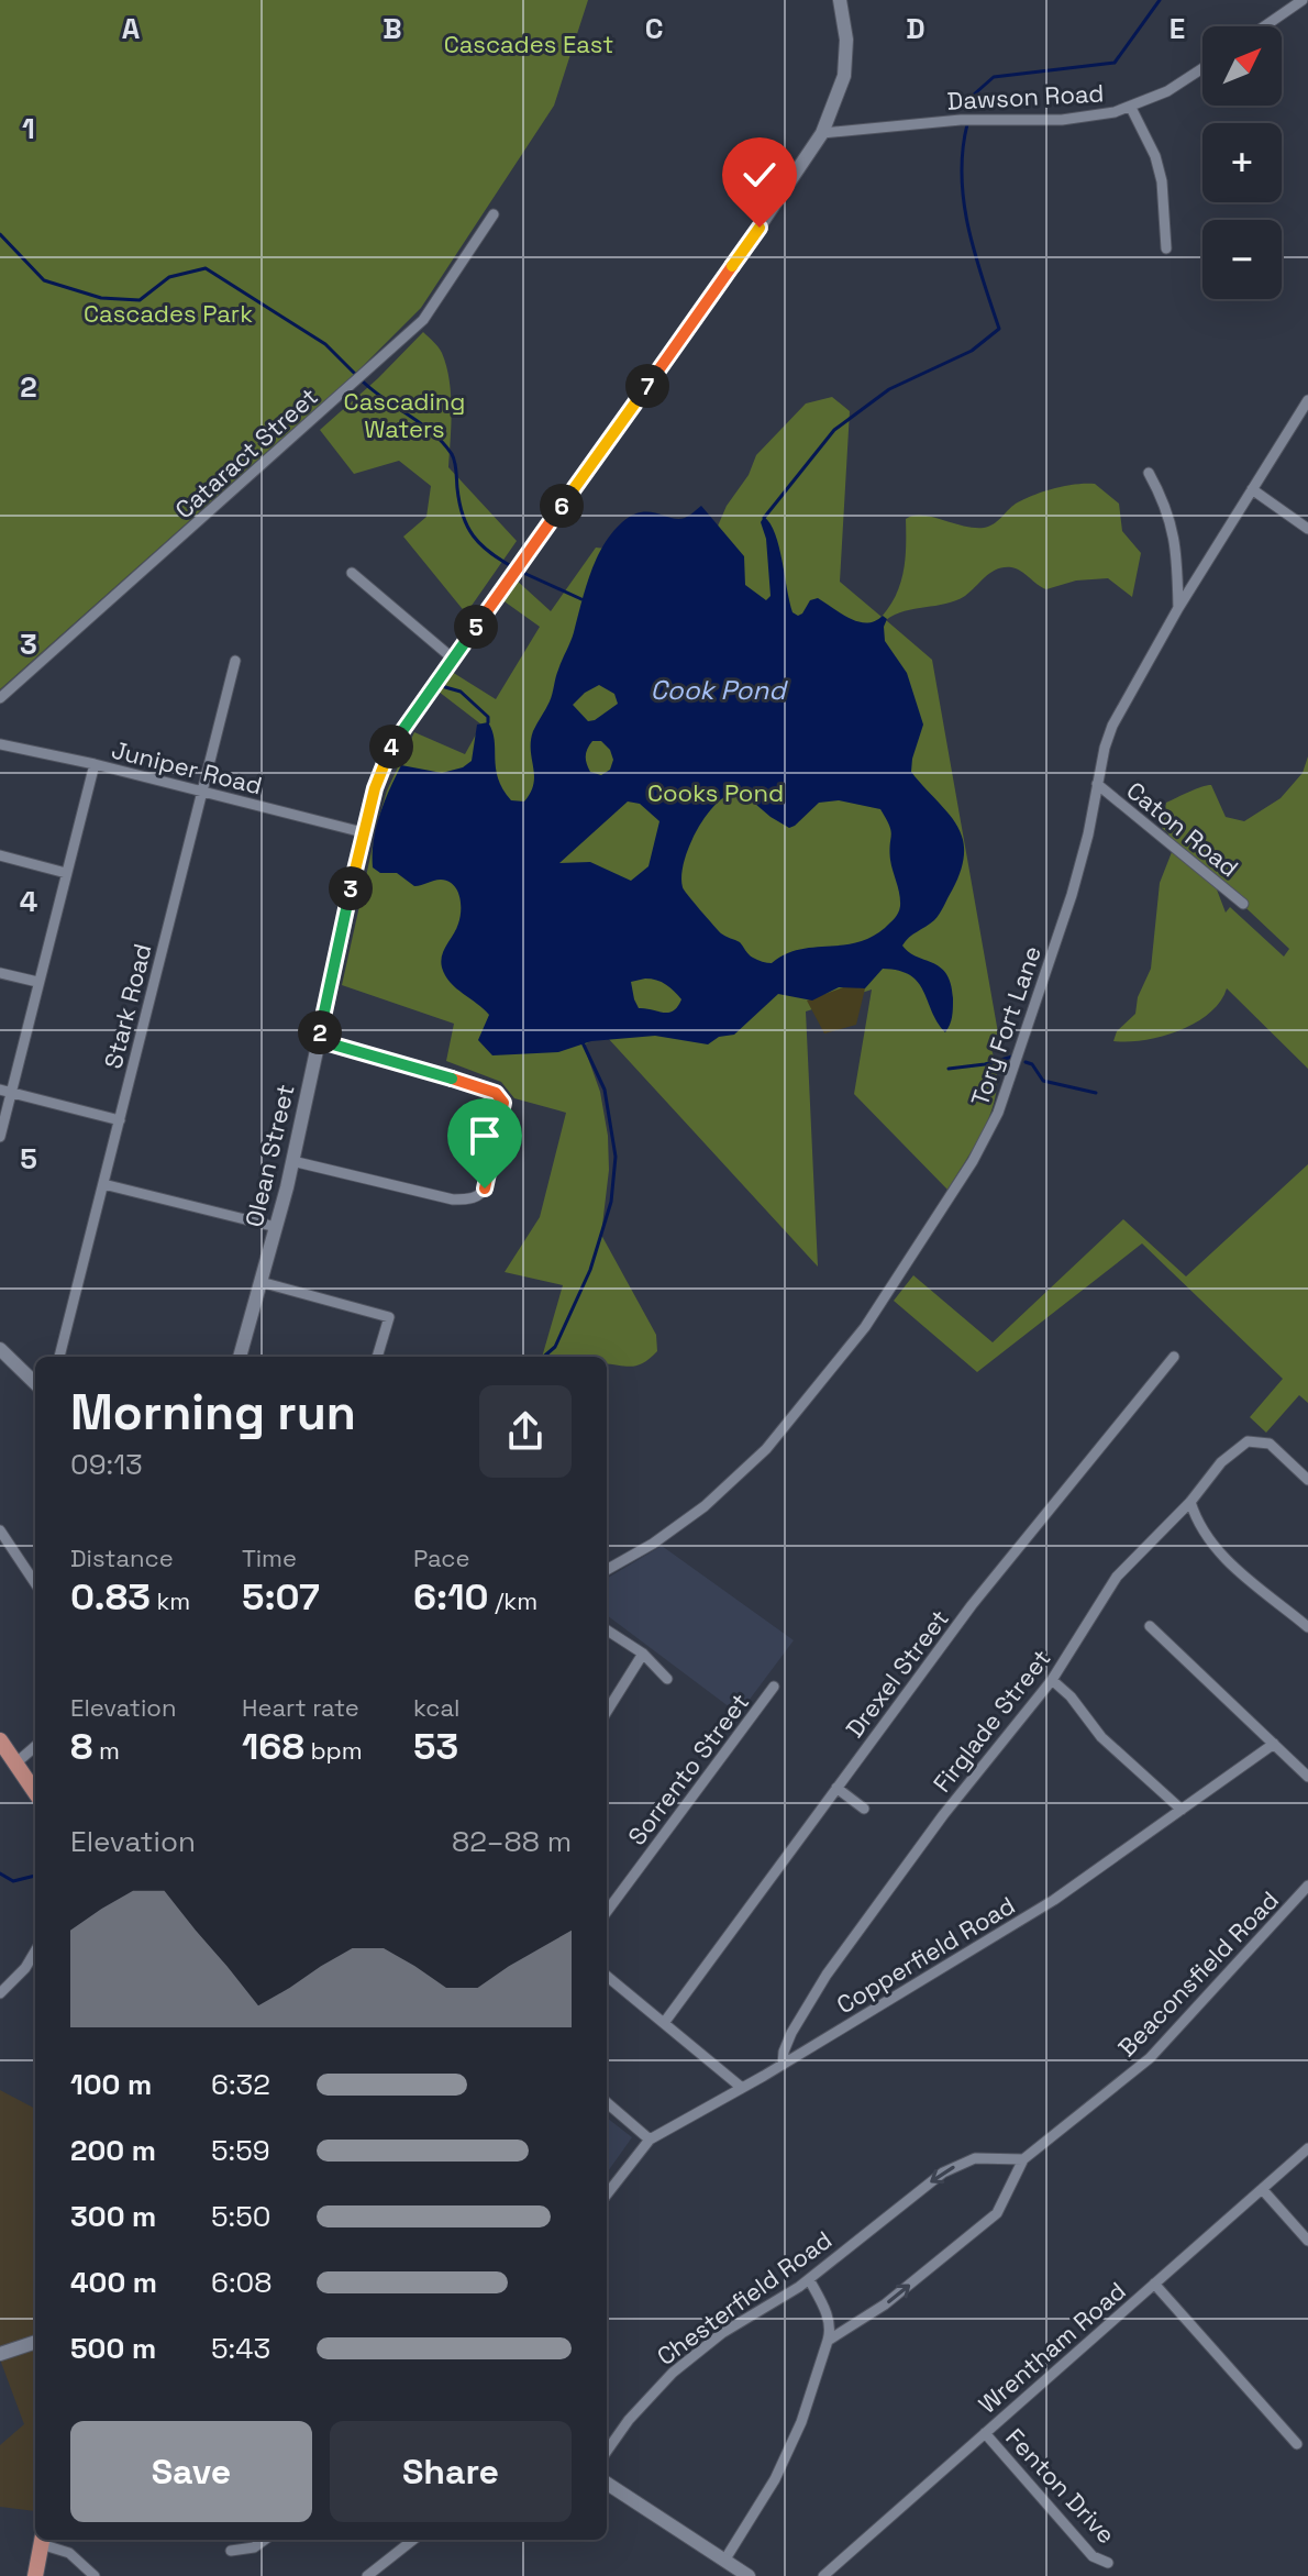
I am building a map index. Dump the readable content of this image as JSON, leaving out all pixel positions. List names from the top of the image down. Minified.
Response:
{"streets":{"street":["Dawson Road","Cataract Street","Juniper Road","Caton Road","Stark Road","Tory Fort Lane","Olean Street","Drexel Street","Firglade Street","Sorrento Street","Copperfield Road","Beaconsfield Road","Chesterfield Road","Wrentham Road","Fenton Drive"]},"crossings":[["Dawson Road","Olean Street"],["Juniper Road","Stark Road"],["Juniper Road","Olean Street"],["Caton Road","Tory Fort Lane"],["Firglade Street","Copperfield Road"],["Beaconsfield Road","Chesterfield Road"],["Wrentham Road","Fenton Drive"]],"one_way":["Beaconsfield Road","Chesterfield Road"],"water":["Cook Pond"],"parks":["Cascades East","Cascades Park","Cascading Waters","Cooks Pond"],"north":"top right","page":{"map_buttons":["+","−"],"pins":["7","6","5","4","3","2"],"heading":["Morning run","09:13"],"stats":[["Distance","0.83 km"],["Time","5:07"],["Pace","6:10 /km"],["Elevation","8 m"],["Heart rate","168 bpm"],["kcal","53"]],"chart":["Elevation","82–88 m"],"list":[{"name":"100 m","note":"6:32"},{"name":"200 m","note":"5:59"},{"name":"300 m","note":"5:50"},{"name":"400 m","note":"6:08"},{"name":"500 m","note":"5:43"}],"buttons":["Save","Share"]},"grid":{"columns":["A","B","C","D","E"],"rows":["1","2","3","4","5"]}}
